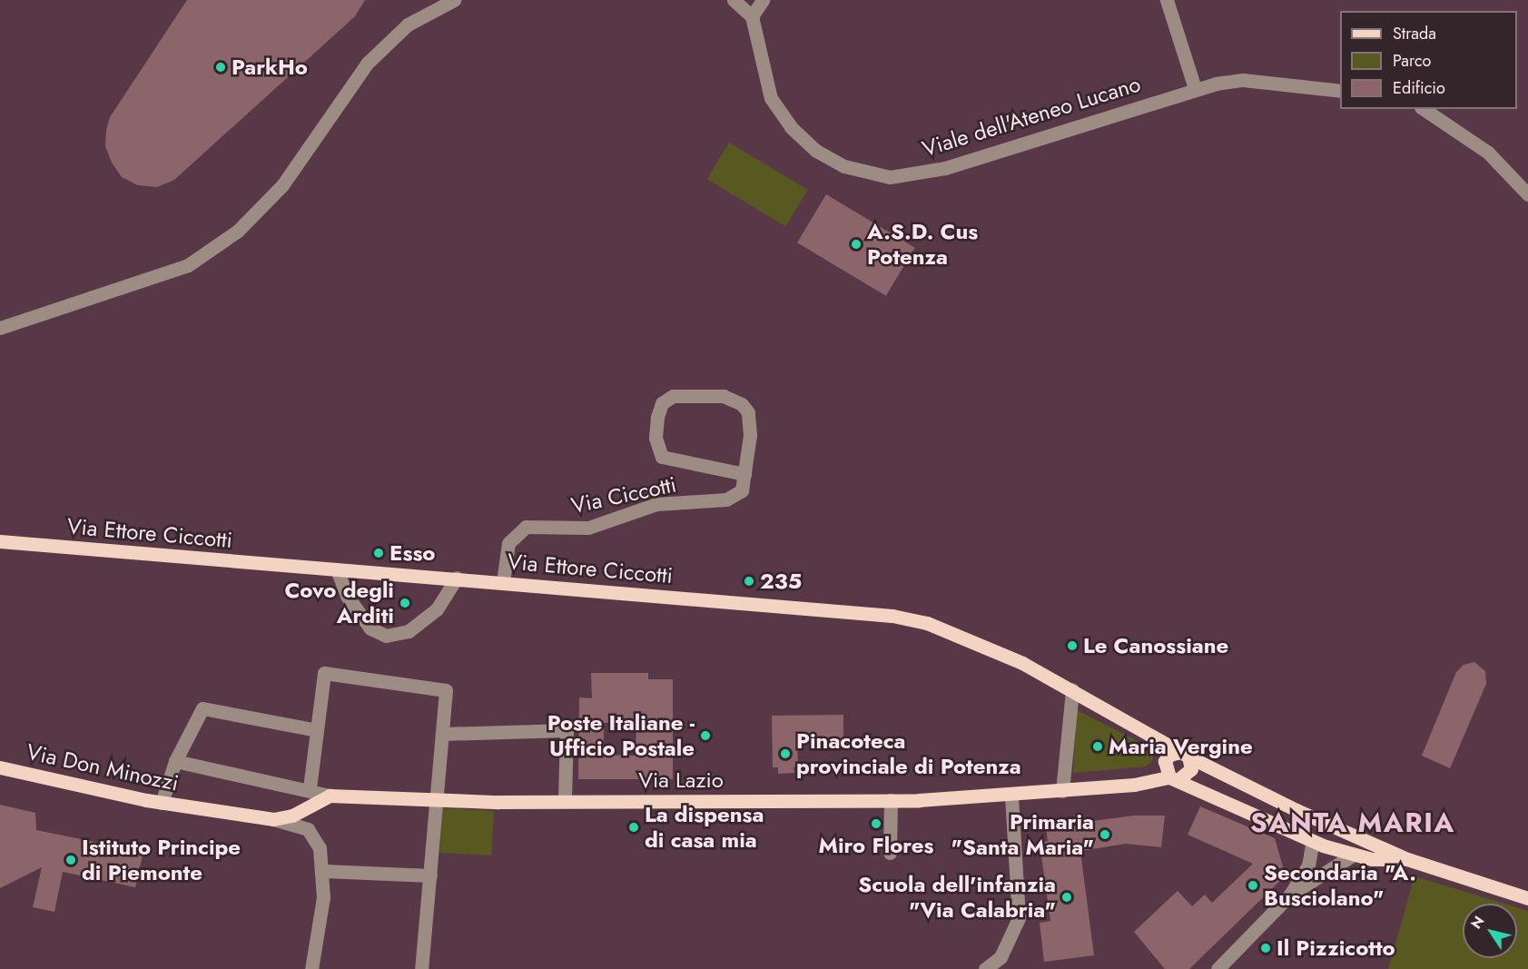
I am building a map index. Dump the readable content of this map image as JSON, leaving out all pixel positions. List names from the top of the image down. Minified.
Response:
{"streets":{"main road":["Via Ettore Ciccotti","Via Don Minozzi","Via Lazio"],"street":["Viale dell'Ateneo Lucano","Via Ciccotti"]},"crossings":[["Via Ciccotti","Via Ettore Ciccotti"],["Via Ettore Ciccotti","Via Lazio"]],"districts":["SANTA MARIA"],"places":["ParkHo","A.S.D. Cus Potenza","Esso","235","Covo degli Arditi","Le Canossiane","Poste Italiane - Ufficio Postale","Maria Vergine","Pinacoteca provinciale di Potenza","Miro Flores","La dispensa di casa mia","Primaria \"Santa Maria\"","Istituto Principe di Piemonte","Secondaria \"A. Busciolano\"","Scuola dell'infanzia \"Via Calabria\"","Il Pizzicotto"],"legend":["Strada","Parco","Edificio"],"north":"top left"}
